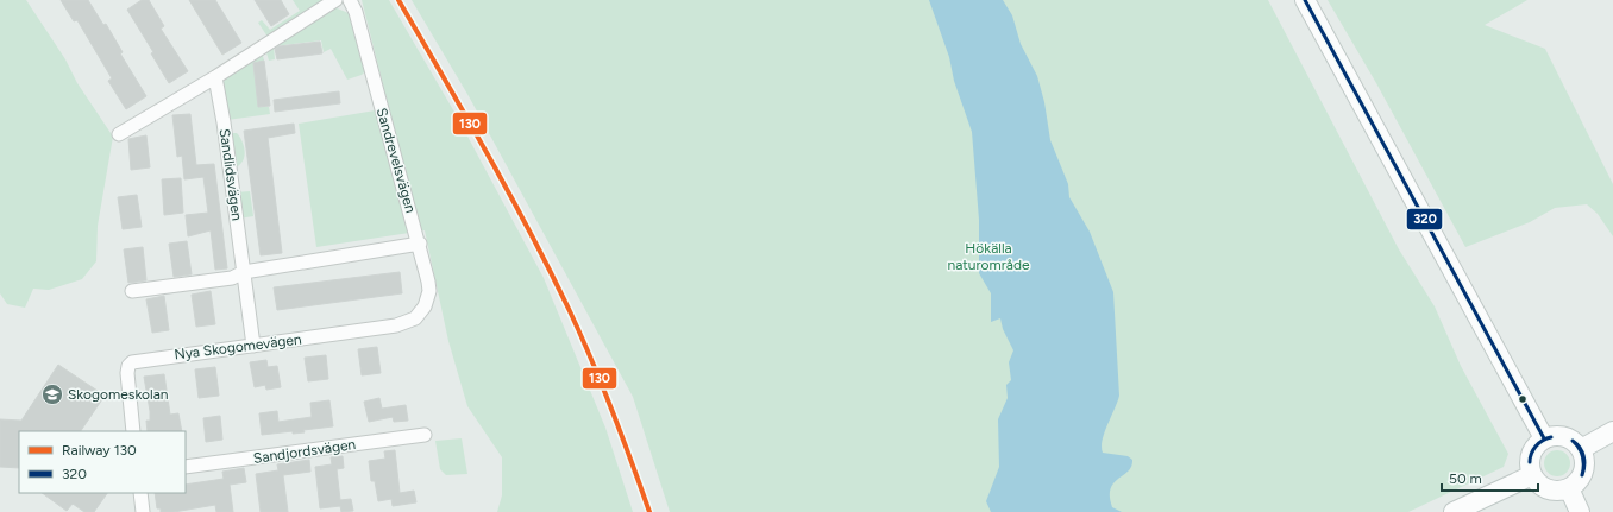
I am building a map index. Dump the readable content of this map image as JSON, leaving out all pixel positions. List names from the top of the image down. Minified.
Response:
{"streets":{"street":["Sandrevelsvägen","Sandlidsvägen","Nya Skogomevägen","Sandjordsvägen"]},"crossings":[["Sandrevelsvägen","Nya Skogomevägen"],["Sandlidsvägen","Nya Skogomevägen"]],"parks":["Hökälla naturområde"],"places":{"school or university":["Skogomeskolan"]},"lines":["rail line 130","transit line 320"],"legend":["Railway 130","320"],"scale_bar":"50 m"}
